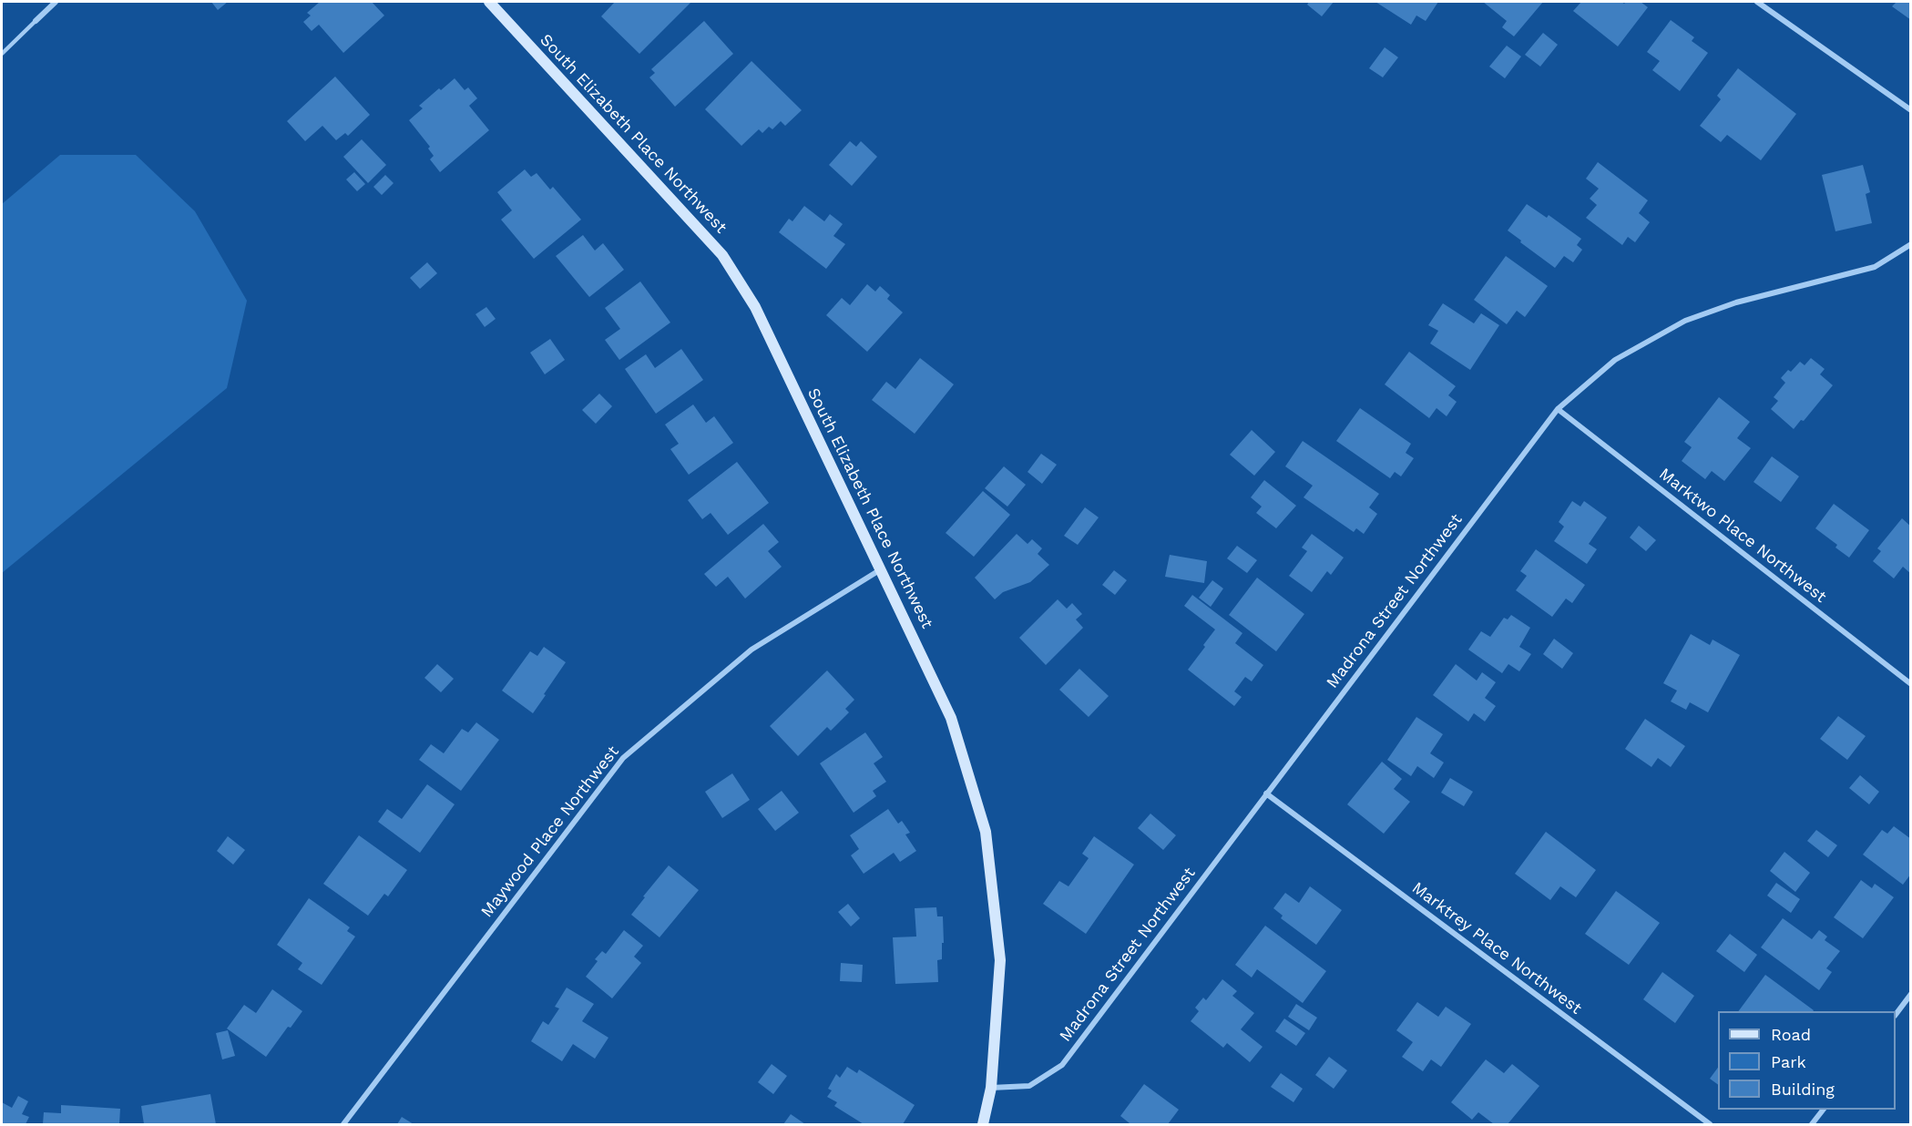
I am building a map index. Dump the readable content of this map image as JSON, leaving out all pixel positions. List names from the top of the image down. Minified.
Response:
{"streets":{"street":["South Elizabeth Place Northwest","Marktwo Place Northwest","Madrona Street Northwest","Maywood Place Northwest","Marktrey Place Northwest"]},"crossings":[["South Elizabeth Place Northwest","Madrona Street Northwest"],["South Elizabeth Place Northwest","Maywood Place Northwest"],["Marktwo Place Northwest","Madrona Street Northwest"],["Madrona Street Northwest","Marktrey Place Northwest"]],"legend":["Road","Park","Building"]}
